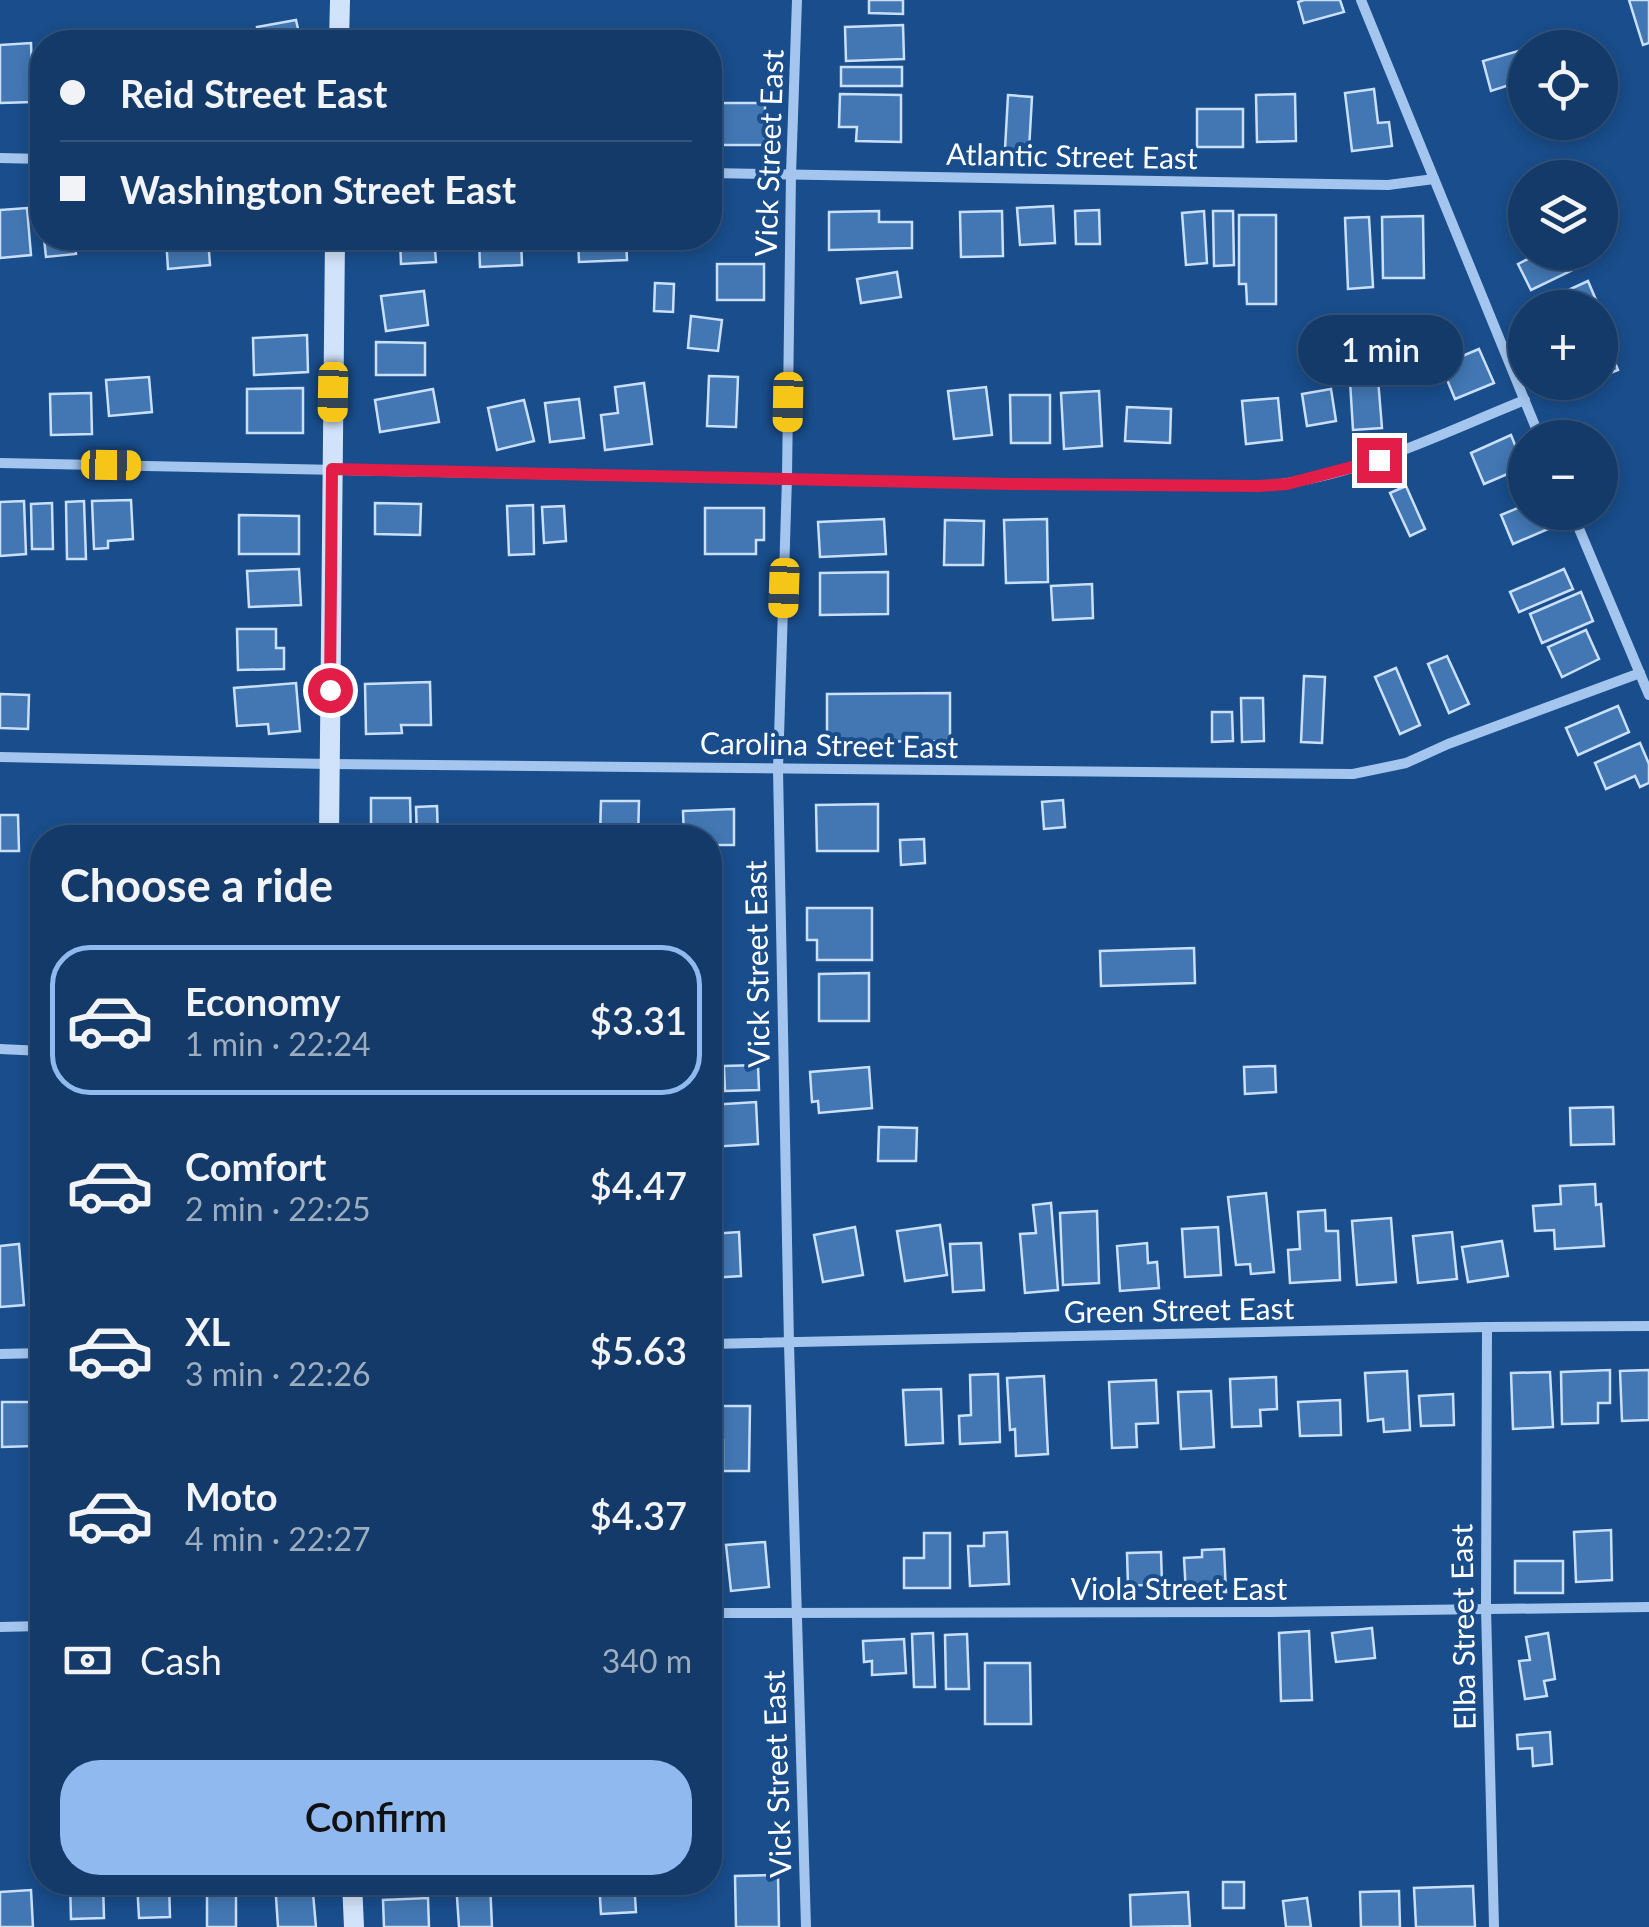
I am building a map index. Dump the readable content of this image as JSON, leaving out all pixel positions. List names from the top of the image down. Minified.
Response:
{"streets":{"street":["Vick Street East","Atlantic Street East","Carolina Street East","Green Street East","Viola Street East","Elba Street East"]},"crossings":[["Vick Street East","Atlantic Street East"],["Vick Street East","Carolina Street East"],["Vick Street East","Green Street East"],["Vick Street East","Viola Street East"],["Green Street East","Elba Street East"],["Viola Street East","Elba Street East"]],"page":{"map_buttons":["+","−"],"banner":["Reid Street East","Washington Street East"],"bubble":"1 min","heading":"Choose a ride","list":[{"name":"Economy","note":"1 min · 22:24","value":"$3.31"},{"name":"Comfort","note":"2 min · 22:25","value":"$4.47"},{"name":"XL","note":"3 min · 22:26","value":"$5.63"},{"name":"Moto","note":"4 min · 22:27","value":"$4.37"}],"pay":["Cash","340 m"],"buttons":"Confirm"}}
